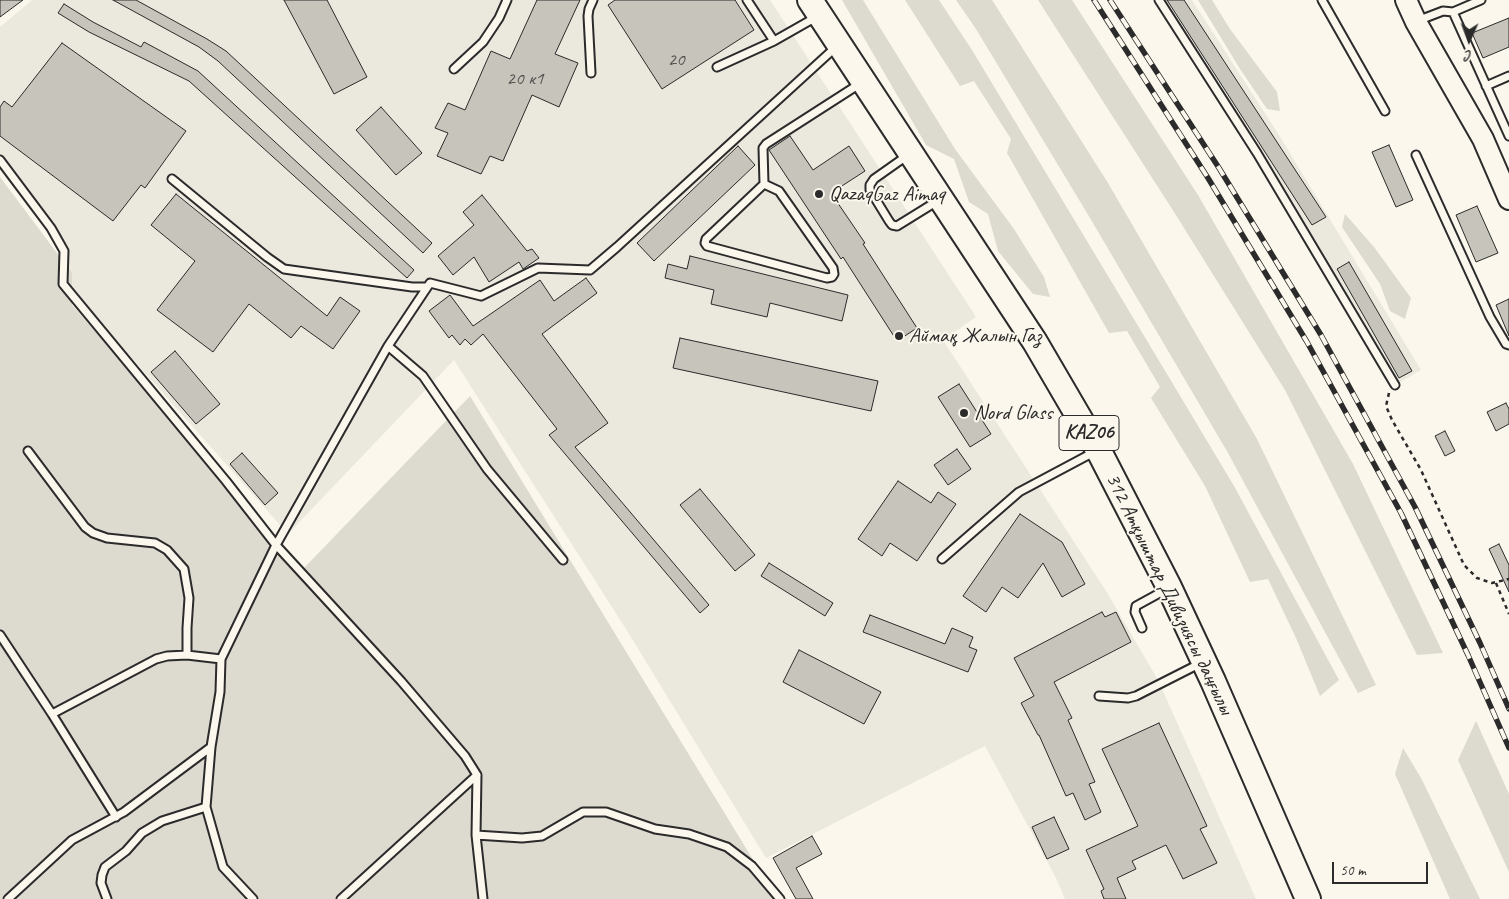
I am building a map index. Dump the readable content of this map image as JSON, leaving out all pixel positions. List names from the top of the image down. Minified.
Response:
{"streets":{"highway":["KАZ06","312 Атқыштар Дивизиясы даңғылы"]},"places":["QazaqGaz Aimaq","Аймақ Жалын Газ","Nord Glass"],"house_numbers":["20","20 к1"],"scale_bar":"50 m","north":"bottom"}
